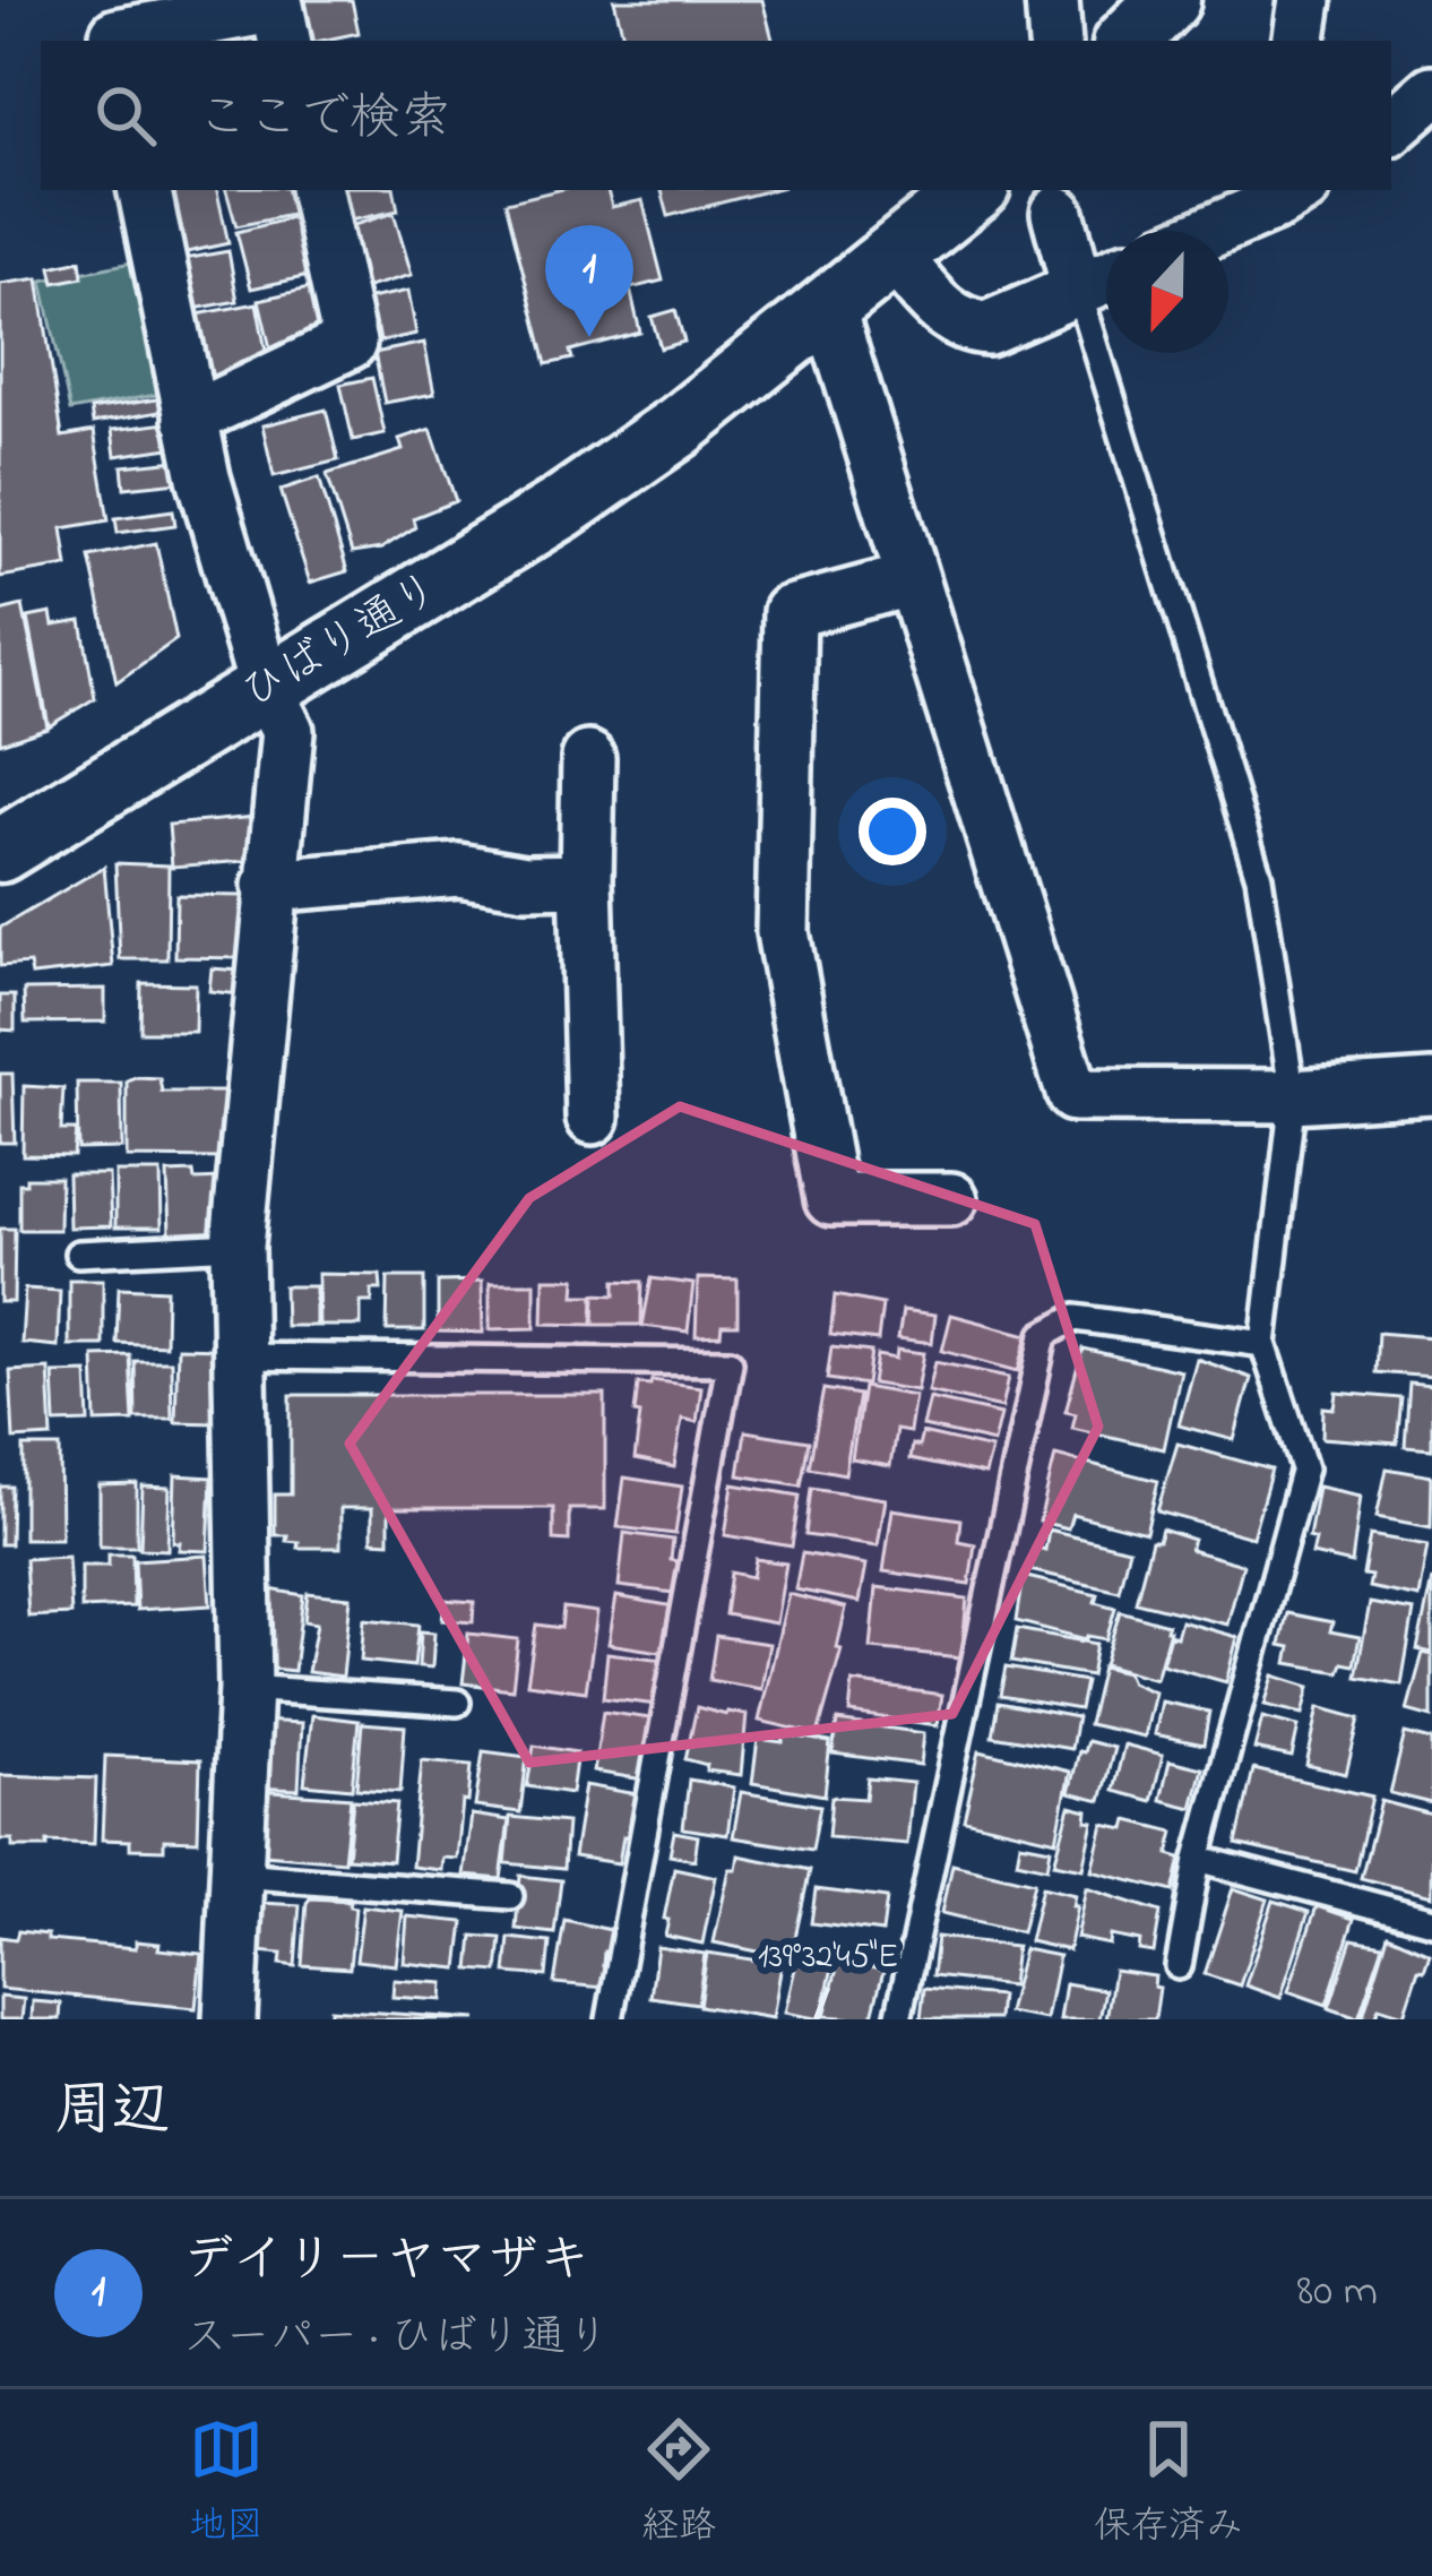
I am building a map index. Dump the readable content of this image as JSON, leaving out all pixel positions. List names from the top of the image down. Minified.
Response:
{"streets":{"street":["ひばり通り"]},"north":"bottom","page":{"search":"ここで検索","pins":"1","heading":"周辺","list":[{"mark":"1","name":"デイリ－ヤマザキ","note":"スーパー · ひばり通り","value":"80 m"}],"nav":["地図","経路","保存済み"]},"coordinates":["139°32'45\"E"]}
